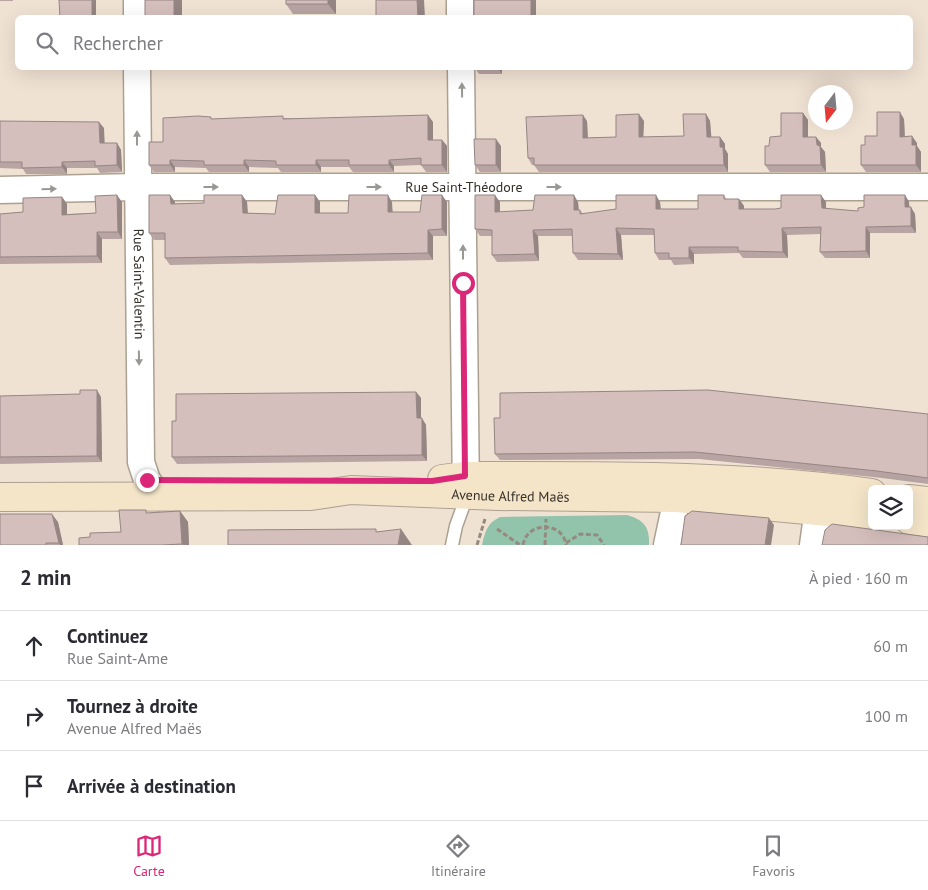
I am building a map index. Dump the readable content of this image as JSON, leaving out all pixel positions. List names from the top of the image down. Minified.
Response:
{"streets":{"main road":["Avenue Alfred Maës"],"street":["Rue Saint-Théodore","Rue Saint-Valentin"]},"crossings":[["Rue Saint-Théodore","Rue Saint-Valentin"],["Rue Saint-Valentin","Avenue Alfred Maës"]],"one_way":["Rue Saint-Théodore"],"north":"bottom","page":{"search":"Rechercher","heading":["2 min","À pied · 160 m"],"list":[["Continuez","Rue Saint-Ame","60 m"],["Tournez à droite","Avenue Alfred Maës","100 m"],"Arrivée à destination"],"nav":["Carte","Itinéraire","Favoris"]}}
